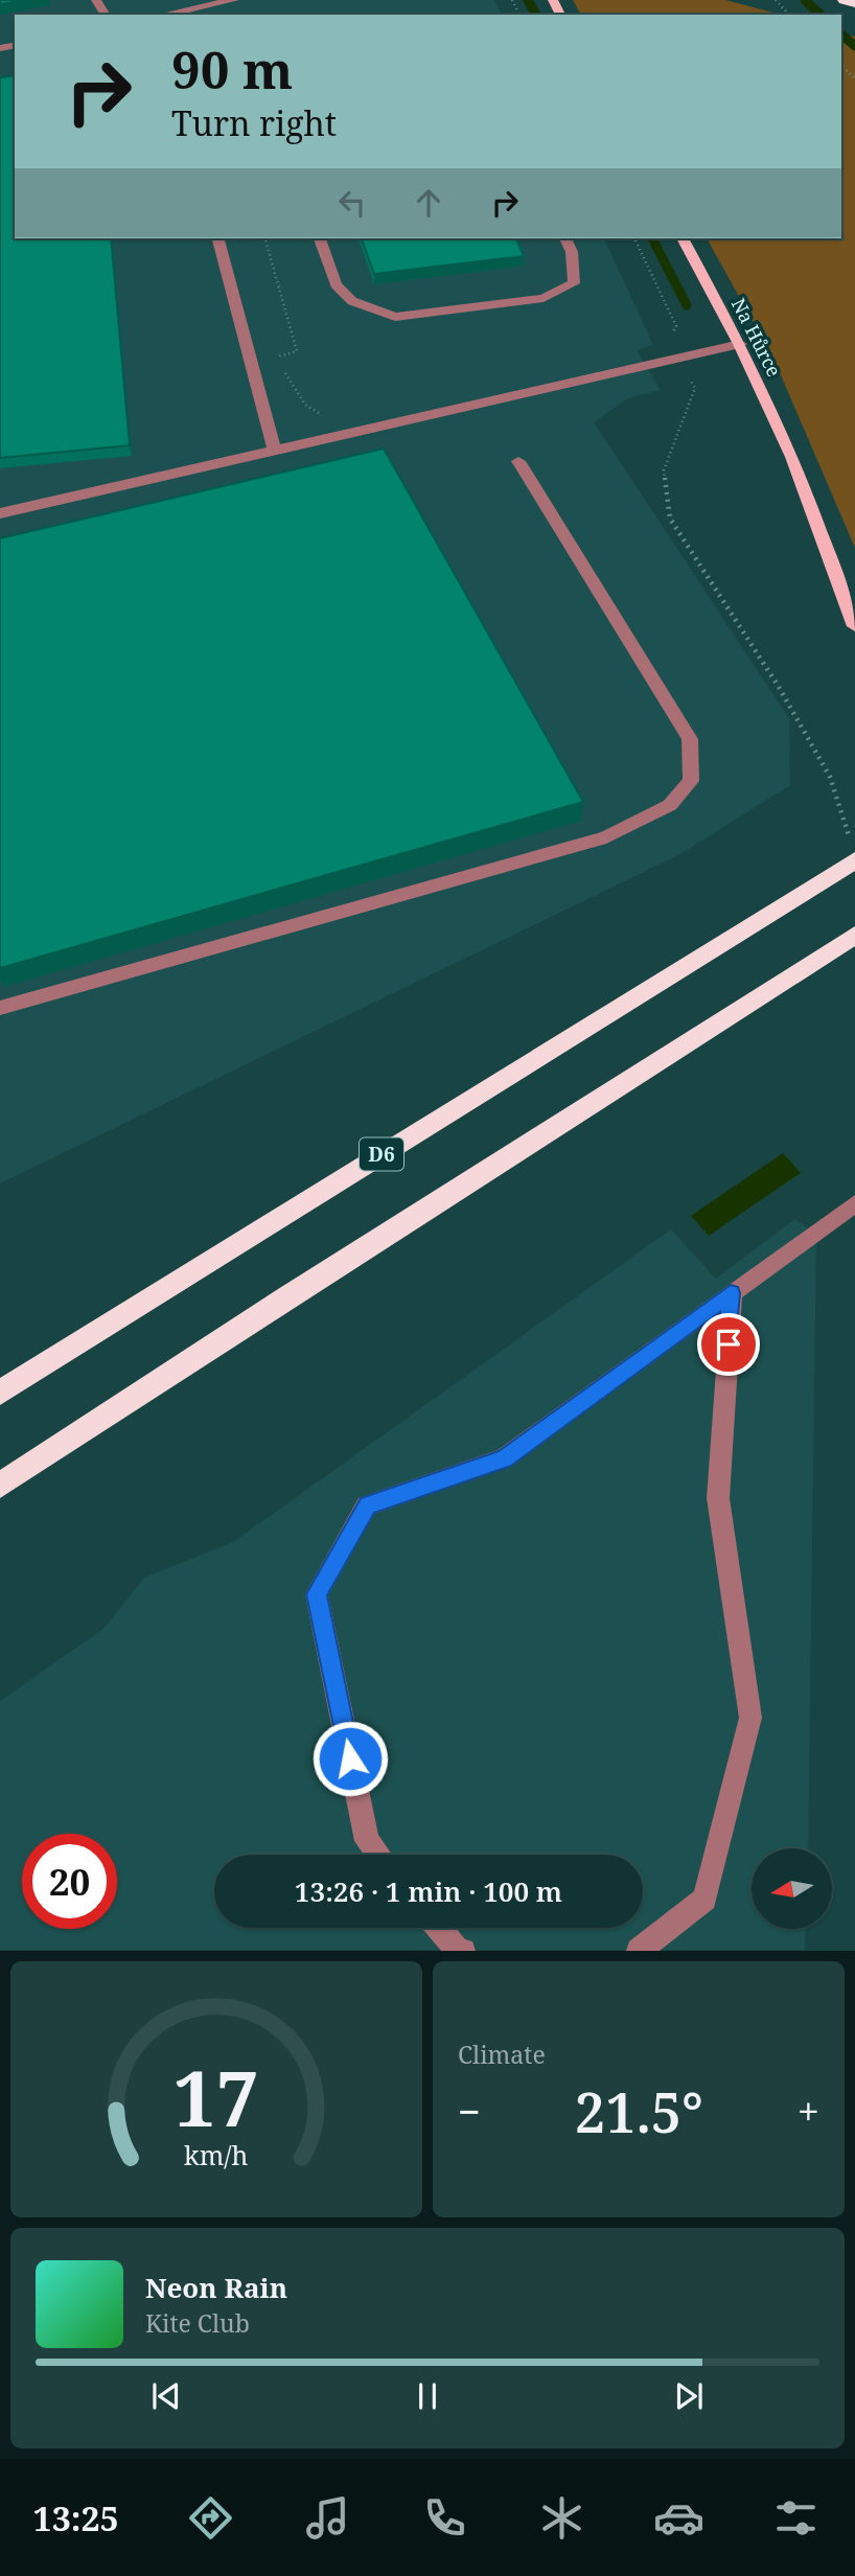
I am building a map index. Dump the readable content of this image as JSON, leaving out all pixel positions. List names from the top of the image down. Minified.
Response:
{"streets":{"highway":["D6"],"main road":["Na Hůrce"]},"north":"left","page":{"turn":["90 m","Turn right"],"limit":"20","trip":"13:26 · 1 min · 100 m","tile":"Climate","heat":["−","21.5°","+"],"song":["Neon Rain","Kite Club"],"tabs":"13:25","gauge":["17","km/h"]}}
